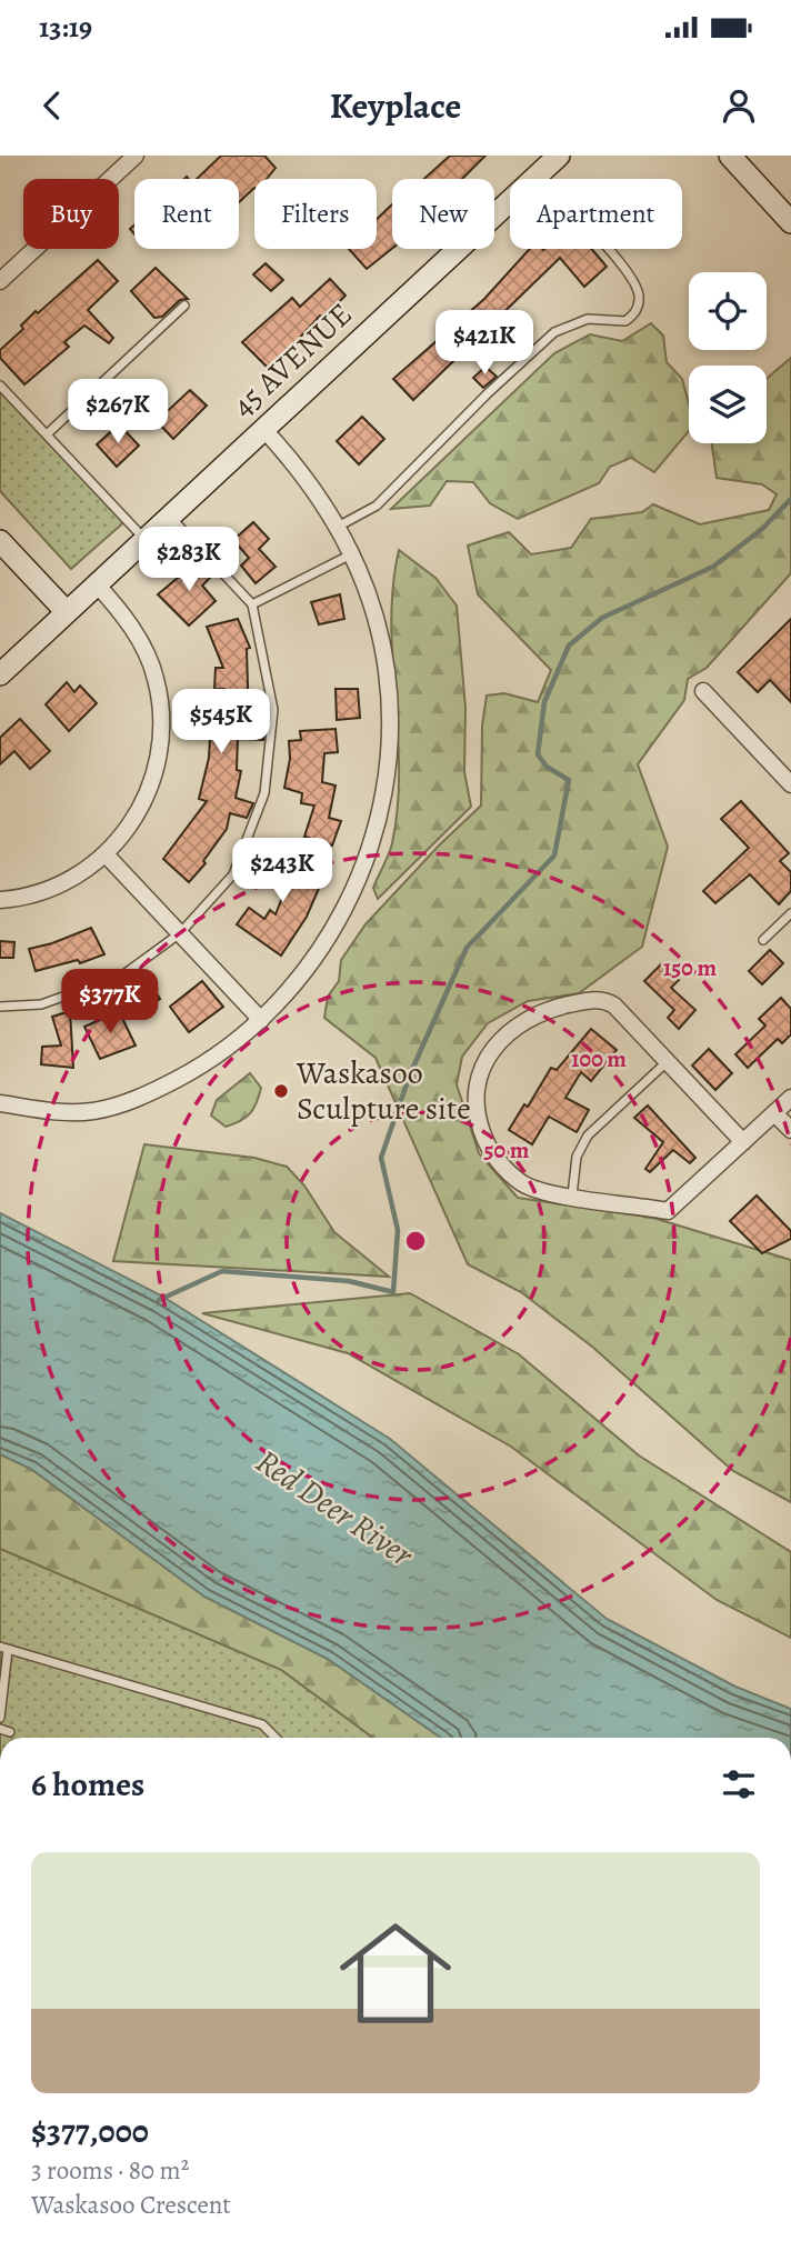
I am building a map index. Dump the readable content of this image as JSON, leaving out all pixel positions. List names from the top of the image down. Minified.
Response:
{"streets":{"street":["45 AVENUE"]},"water":["Red Deer River"],"places":["Waskasoo Sculpture site"],"page":{"status":"13:19","header":"Keyplace","chip":["Buy","Rent","Filters","New","Apartment"],"price":["$421K","$267K","$283K","$545K","$243K","$377K"],"heading":"6 homes","list":[{"name":"$377,000","note":"3 rooms · 80 m² · Waskasoo Crescent"}]},"rings":["150 m","100 m","50 m"]}
